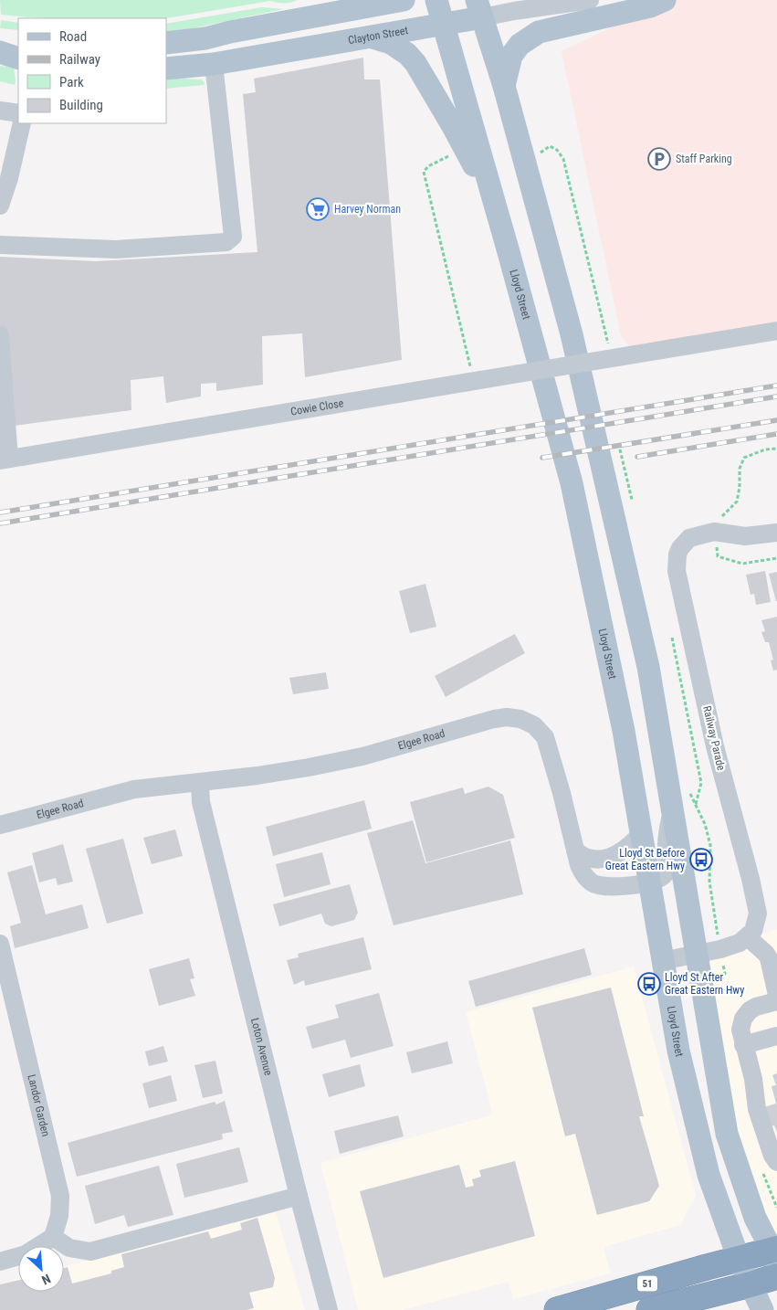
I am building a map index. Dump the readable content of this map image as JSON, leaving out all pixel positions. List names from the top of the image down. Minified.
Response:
{"streets":{"highway":["51"],"main road":["Clayton Street","Lloyd Street"],"street":["Cowie Close","Railway Parade","Elgee Road","Loton Avenue","Landor Garden"]},"crossings":[["Clayton Street","Lloyd Street"],["Lloyd Street","Elgee Road"],["Lloyd Street","51"],["Elgee Road","Loton Avenue"]],"places":{"parking":["Staff Parking"],"supermarket":["Harvey Norman"],"bus stop":["Lloyd St Before Great Eastern Hwy","Lloyd St After Great Eastern Hwy"]},"legend":["Road","Railway","Park","Building"],"north":"bottom right"}
